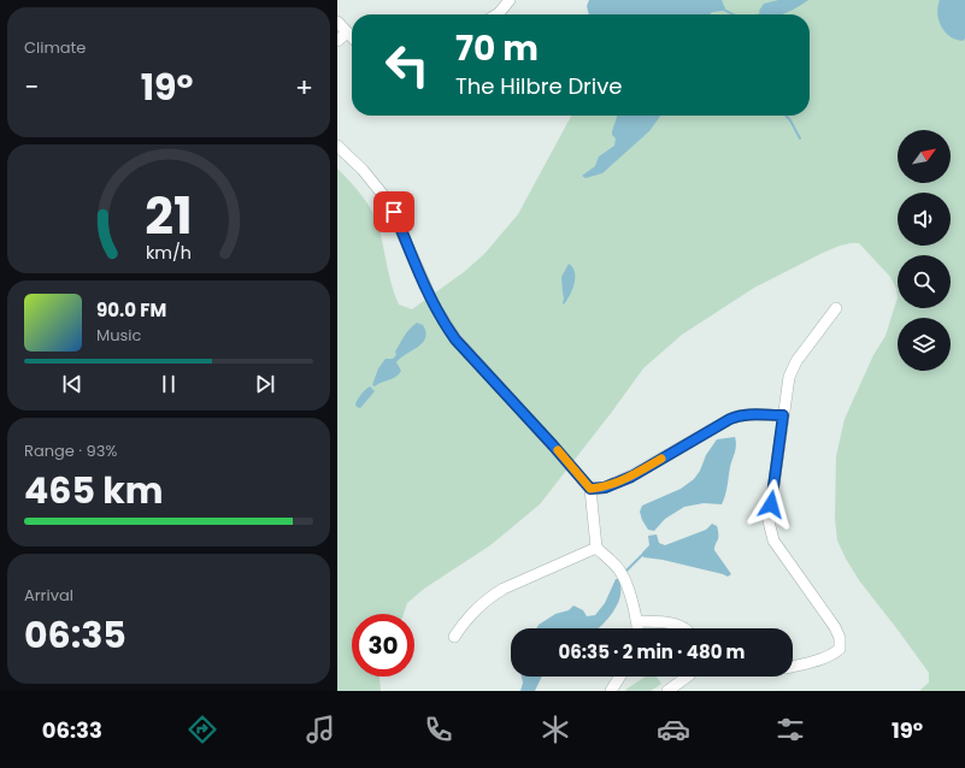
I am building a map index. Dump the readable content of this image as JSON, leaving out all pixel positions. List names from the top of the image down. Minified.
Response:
{"north":"top right","page":{"tile":["Climate",["Range · 93%","465 km"],["Arrival","06:35"]],"turn":["70 m","The Hilbre Drive"],"heat":["−","19°","+"],"song":["90.0 FM","Music"],"limit":"30","trip":"06:35 · 2 min · 480 m","tabs":["06:33","19°"],"gauge":["21","km/h"]}}
